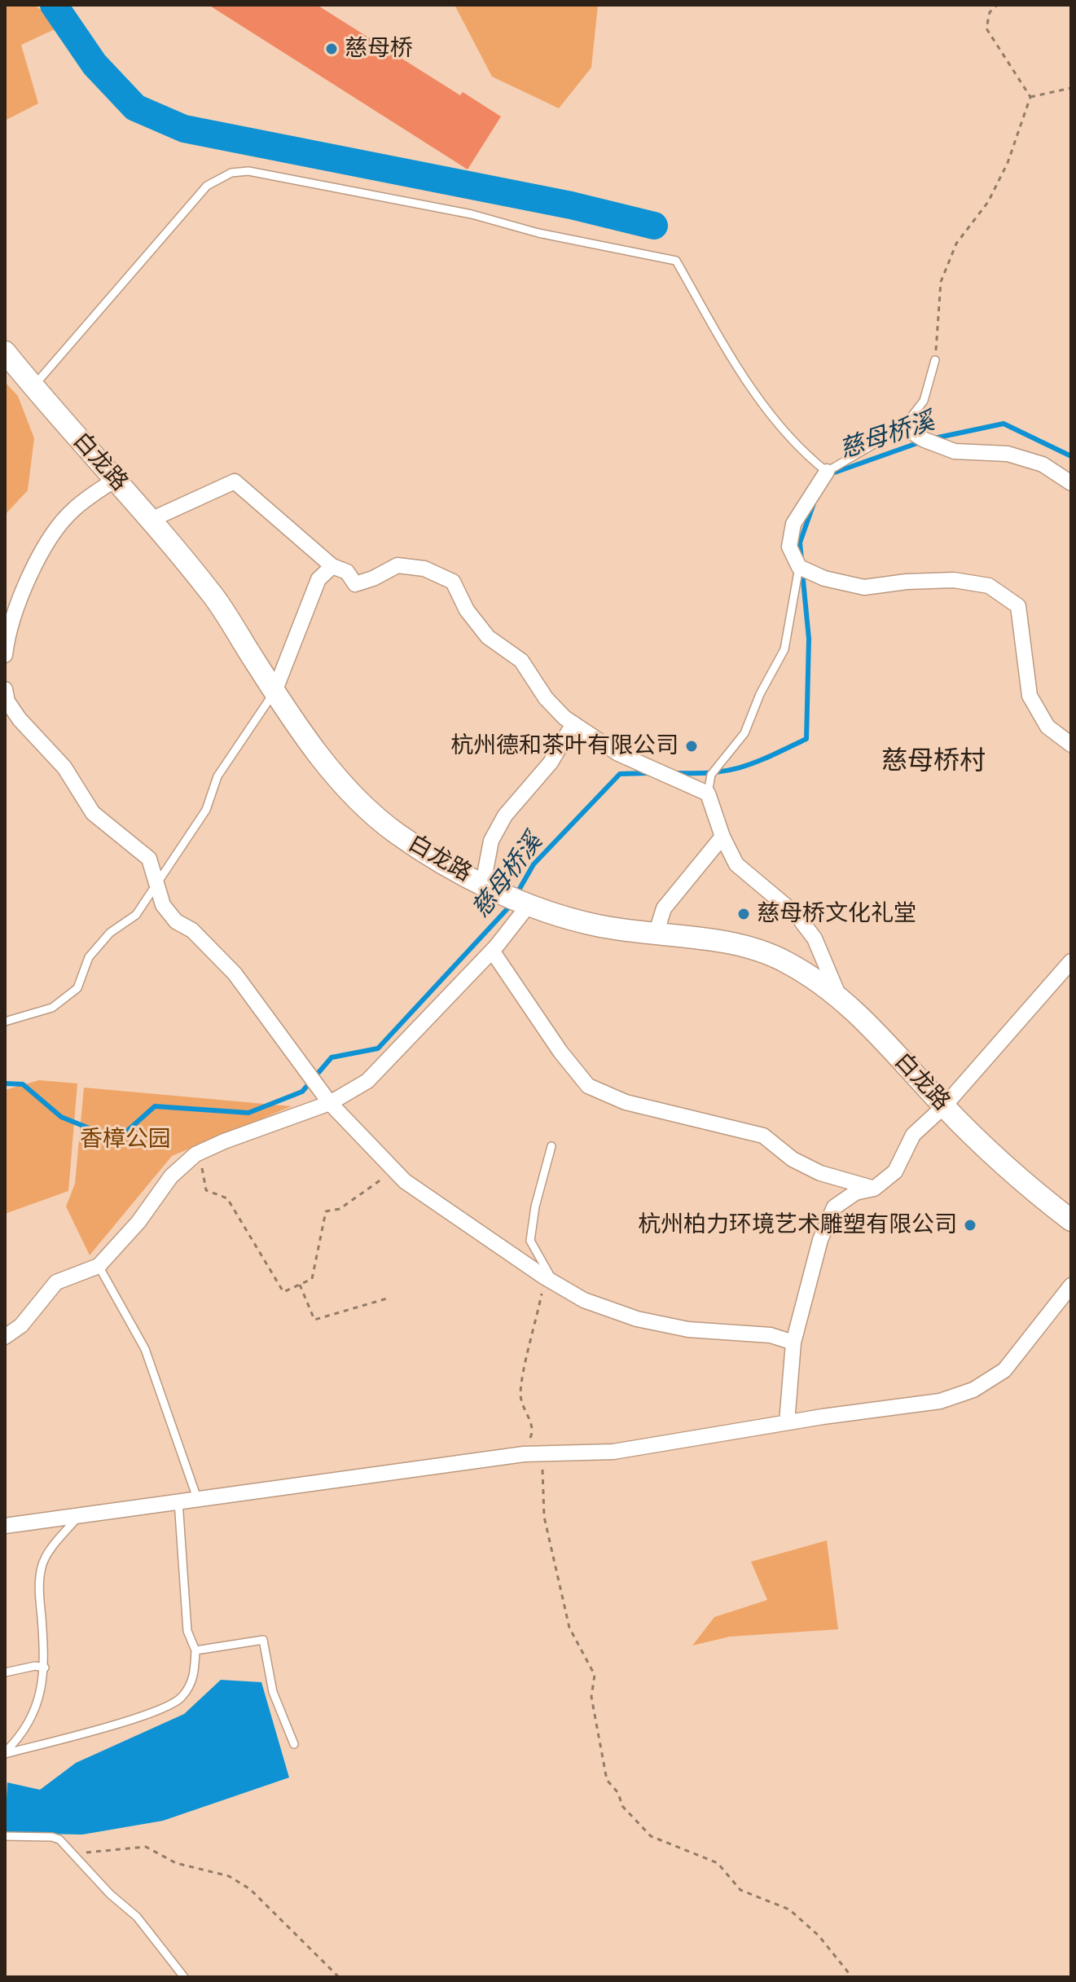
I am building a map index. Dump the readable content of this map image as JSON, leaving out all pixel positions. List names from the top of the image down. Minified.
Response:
{"streets":{"street":["白龙路"]},"districts":["慈母桥村"],"water":["慈母桥溪"],"parks":["香樟公园"],"places":["慈母桥","杭州德和茶叶有限公司","慈母桥文化礼堂","杭州柏力环境艺术雕塑有限公司"]}
